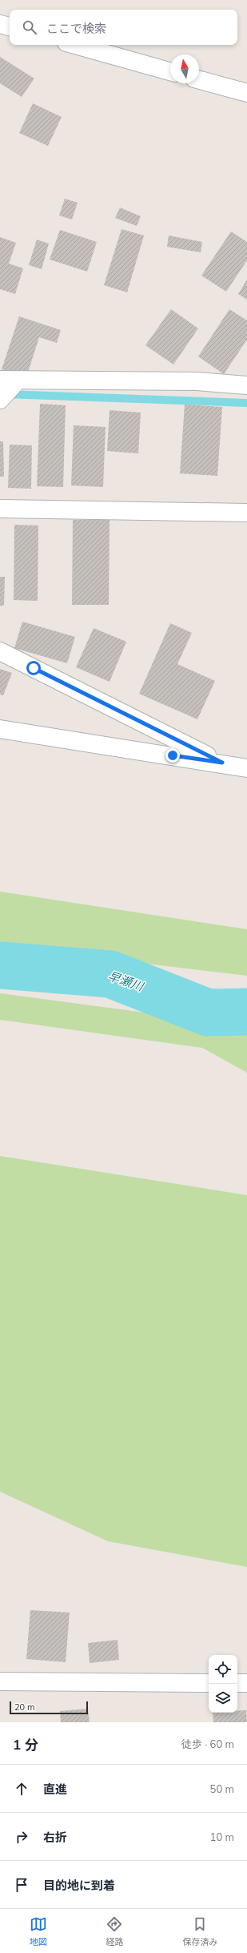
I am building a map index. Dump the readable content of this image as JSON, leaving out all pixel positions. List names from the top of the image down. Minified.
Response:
{"water":["早瀬川"],"scale_bar":"20 m","north":"top","page":{"search":"ここで検索","scale":"20 m","heading":["1 分","徒歩 · 60 m"],"list":[["直進","50 m"],["右折","10 m"],"目的地に到着"],"nav":["地図","経路","保存済み"]}}
